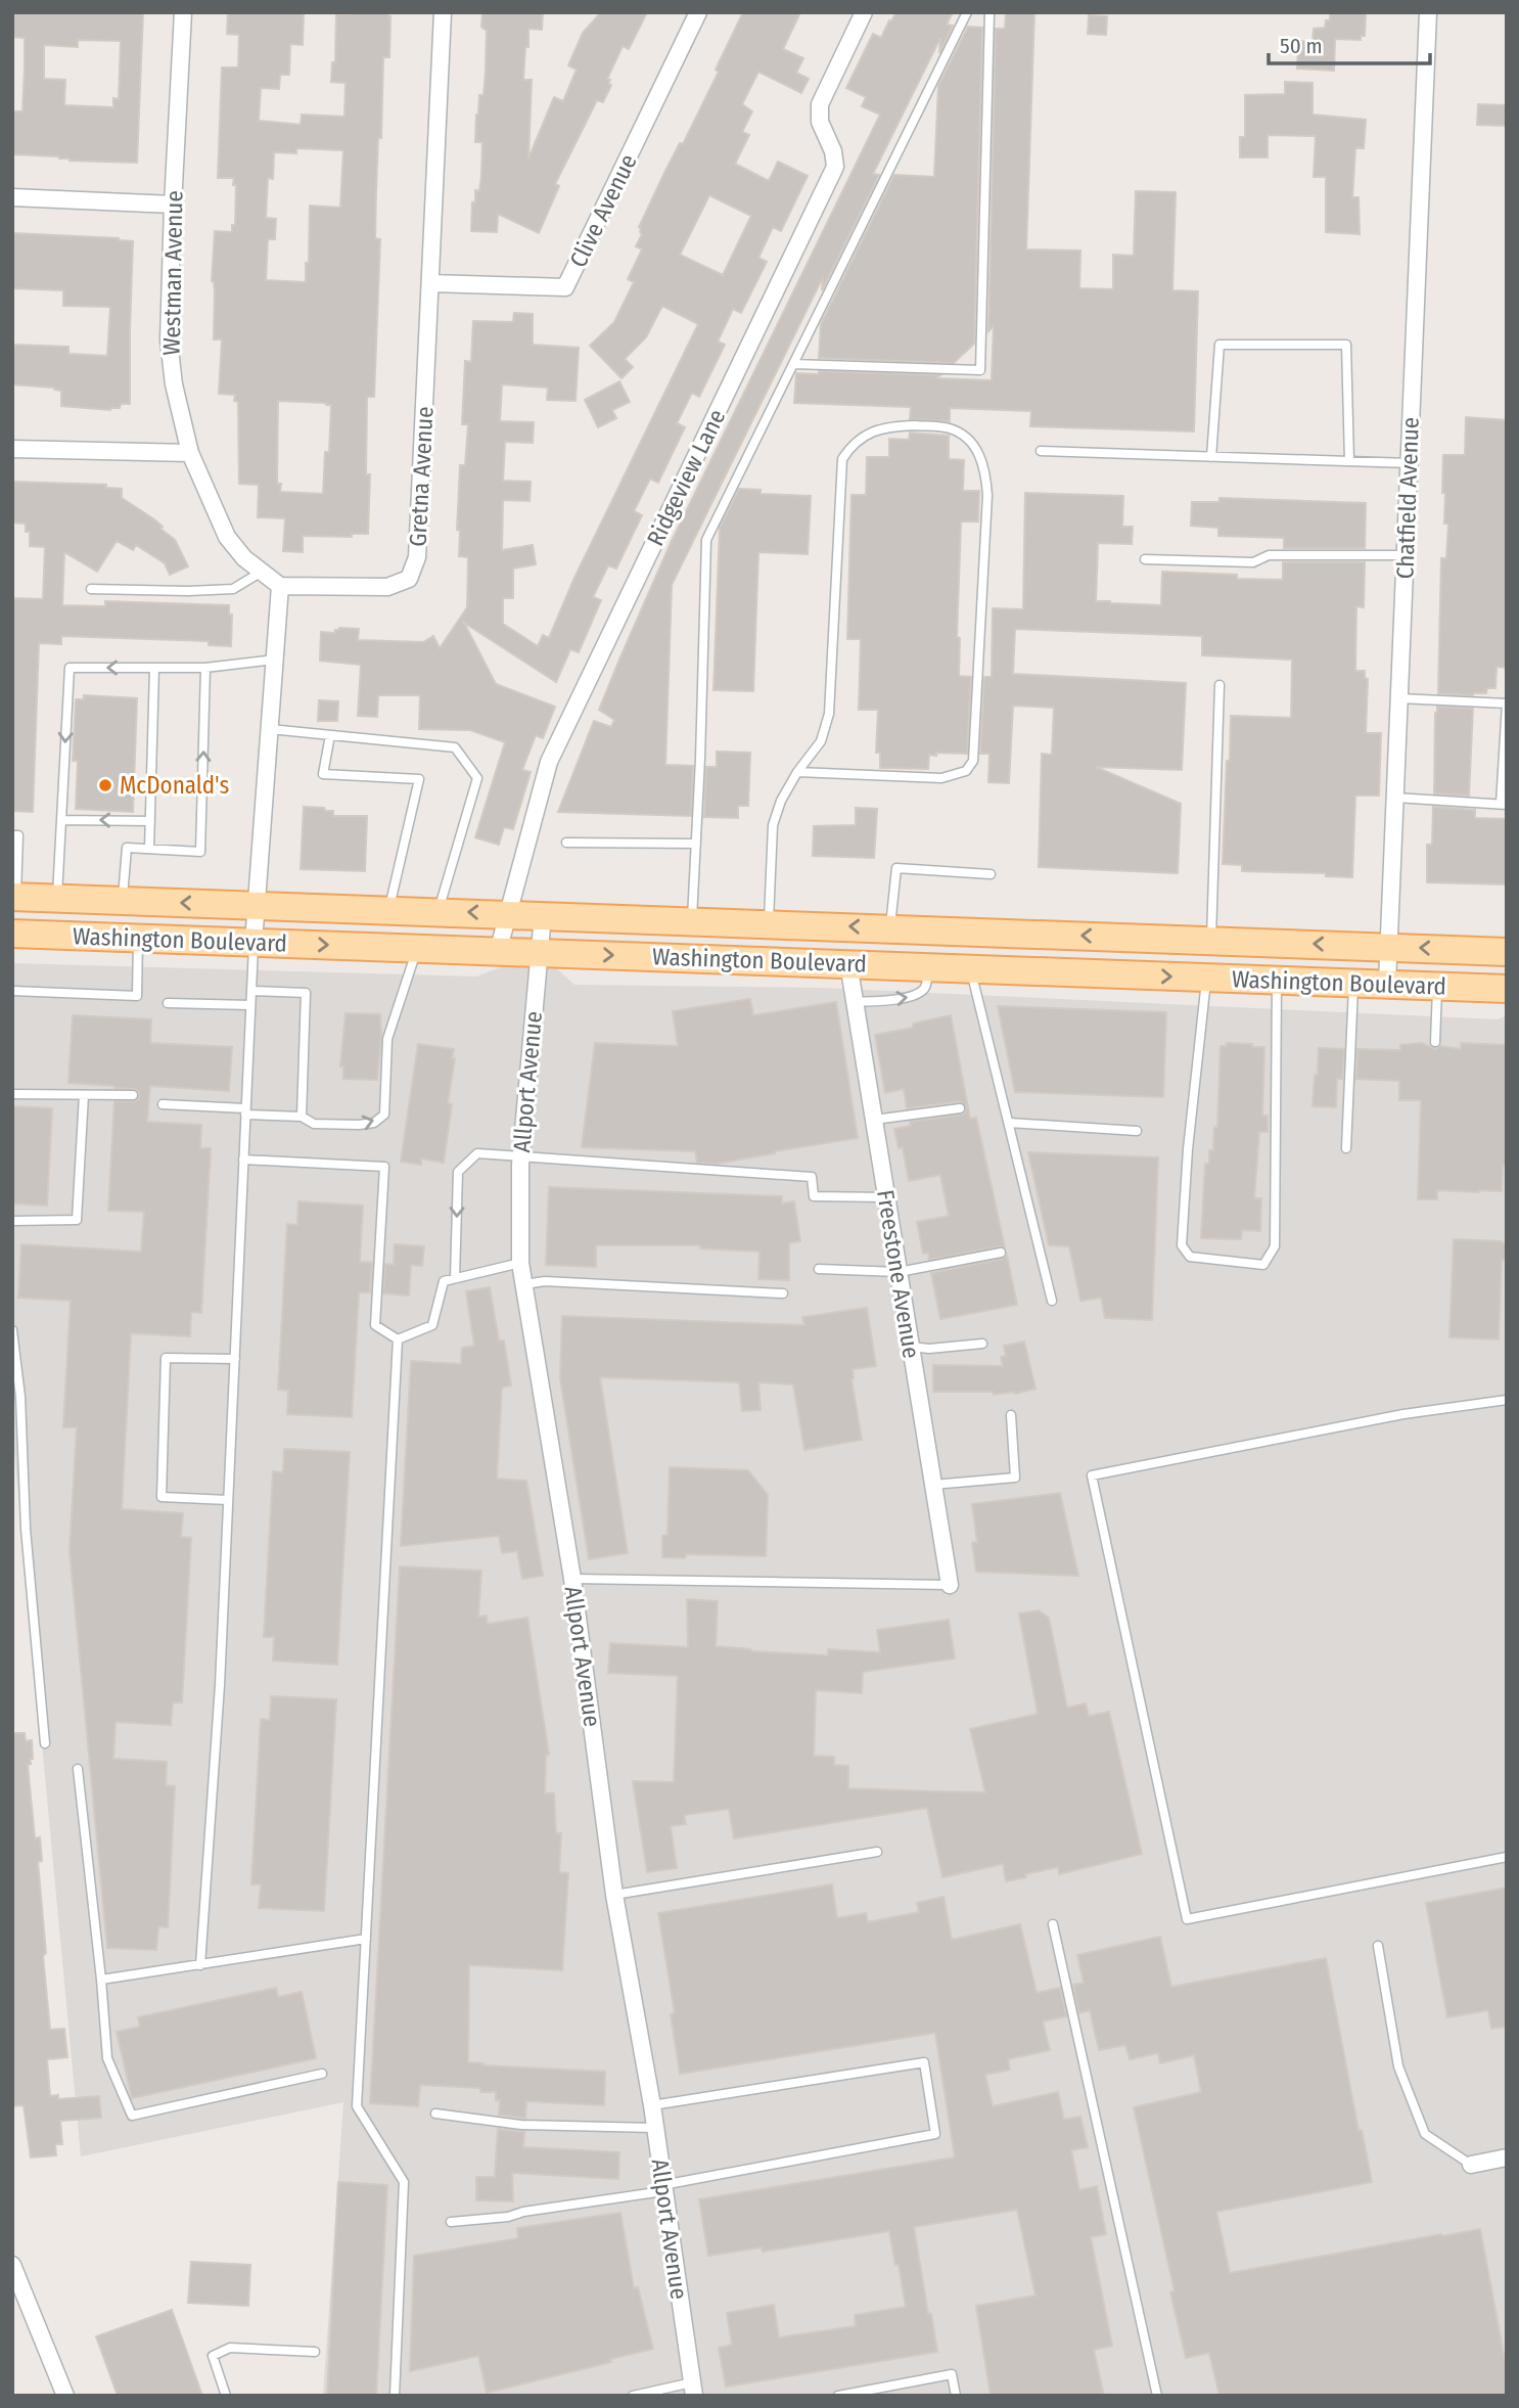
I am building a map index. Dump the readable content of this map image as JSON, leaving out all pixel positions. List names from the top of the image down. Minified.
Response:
{"streets":{"main road":["Washington Boulevard"],"street":["Clive Avenue","Westman Avenue","Gretna Avenue","Ridgeview Lane","Chatfield Avenue","Allport Avenue","Freestone Avenue"]},"crossings":[["Clive Avenue","Gretna Avenue"],["Westman Avenue","Gretna Avenue"],["Ridgeview Lane","Washington Boulevard"],["Chatfield Avenue","Washington Boulevard"],["Washington Boulevard","Allport Avenue"],["Washington Boulevard","Freestone Avenue"]],"places":["McDonald's"],"scale_bar":"50 m"}
